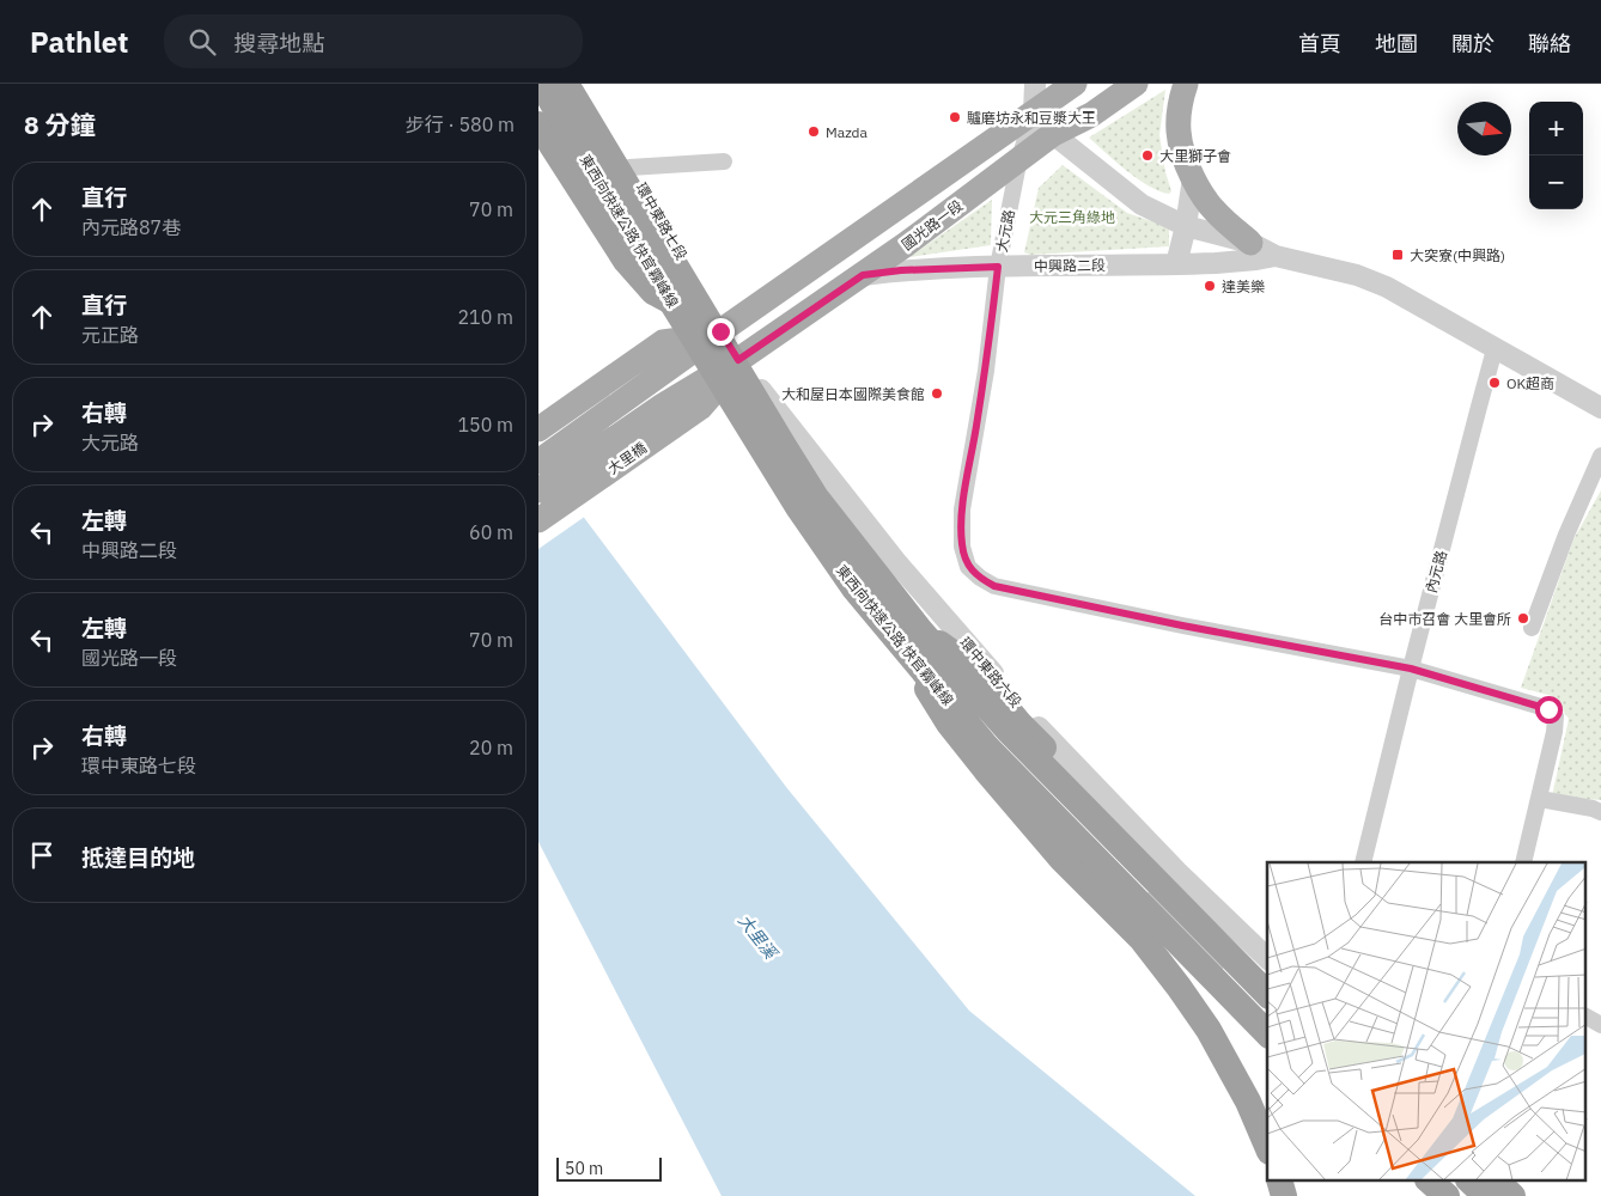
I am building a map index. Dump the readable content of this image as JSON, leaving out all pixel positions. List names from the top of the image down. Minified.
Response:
{"streets":{"highway":["東西向快速公路 快官霧峰線"],"main road":["國光路一段","大里橋"],"street":["環中東路七段","大元路","中興路二段","內元路","環中東路六段"]},"crossings":[["環中東路七段","國光路一段"],["環中東路七段","環中東路六段"],["國光路一段","大元路"],["國光路一段","中興路二段"],["國光路一段","大里橋"],["國光路一段","環中東路六段"],["大元路","中興路二段"],["大元路","內元路"],["中興路二段","內元路"]],"water":["大里溪"],"parks":["大元三角綠地"],"places":{"other":["驢磨坊永和豆漿大王","Mazda","大里獅子會","達美樂","OK超商","大和屋日本國際美食館","台中市召會 大里會所"],"transit":["大突寮(中興路)"]},"scale_bar":"50 m","north":"right","page":{"header":"Pathlet","search":"搜尋地點","nav":["首頁","地圖","關於","聯絡"],"heading":["8 分鐘","步行 · 580 m"],"map_buttons":["+","−"],"list":[["直行","內元路87巷","70 m"],["直行","元正路","210 m"],["右轉","大元路","150 m"],["左轉","中興路二段","60 m"],["左轉","國光路一段","70 m"],["右轉","環中東路七段","20 m"],"抵達目的地"],"scale":"50 m"}}
